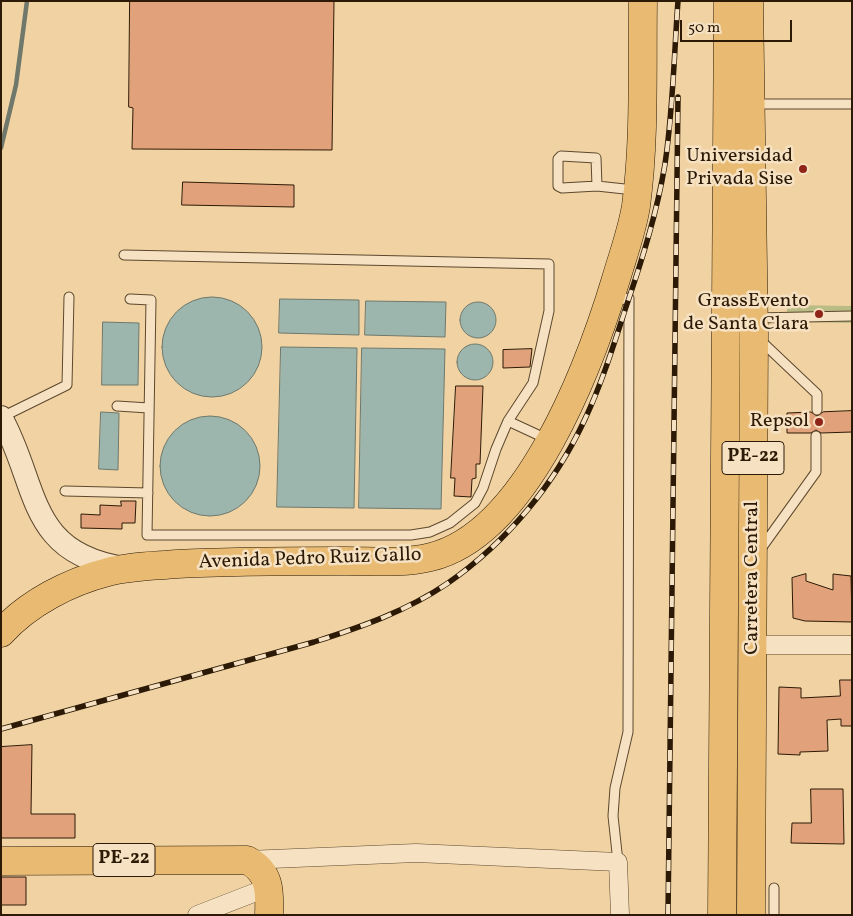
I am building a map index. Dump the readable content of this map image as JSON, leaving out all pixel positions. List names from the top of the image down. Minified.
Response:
{"streets":{"main road":["PE-22","Avenida Pedro Ruiz Gallo","Carretera Central"]},"places":["Universidad Privada Sise","GrassEvento de Santa Clara","Repsol"],"scale_bar":"50 m"}
